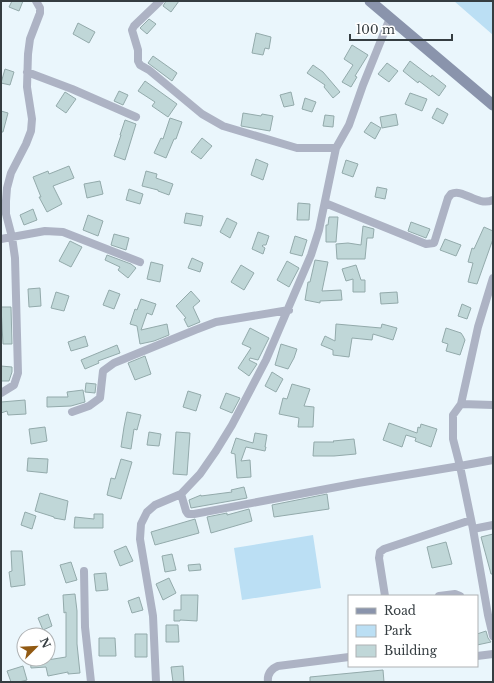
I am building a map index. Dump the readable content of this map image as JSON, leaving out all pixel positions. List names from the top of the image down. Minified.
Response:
{"legend":["Road","Park","Building"],"scale_bar":"100 m","north":"top right"}
